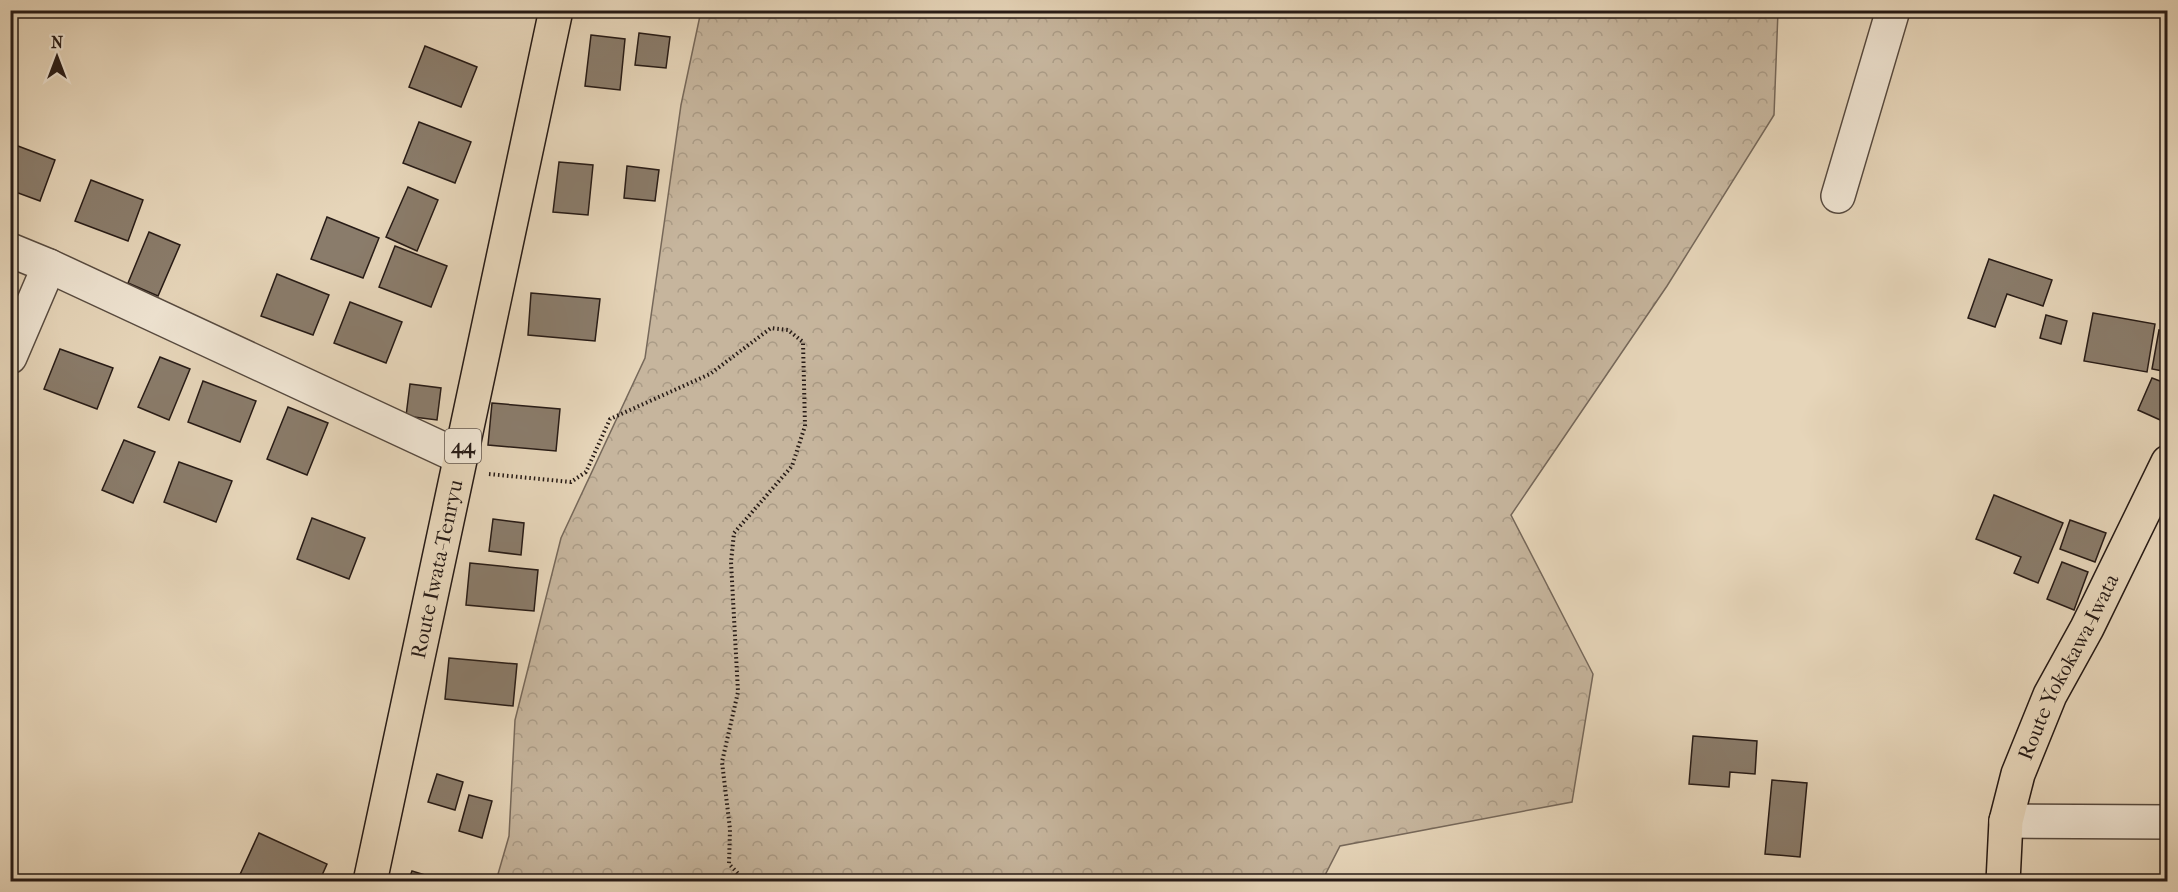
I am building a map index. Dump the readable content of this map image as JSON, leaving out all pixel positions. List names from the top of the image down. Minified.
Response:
{"streets":{"main road":["44","Route Iwata-Tenryu","Route Yokokawa-Iwata"]},"north":"top"}
